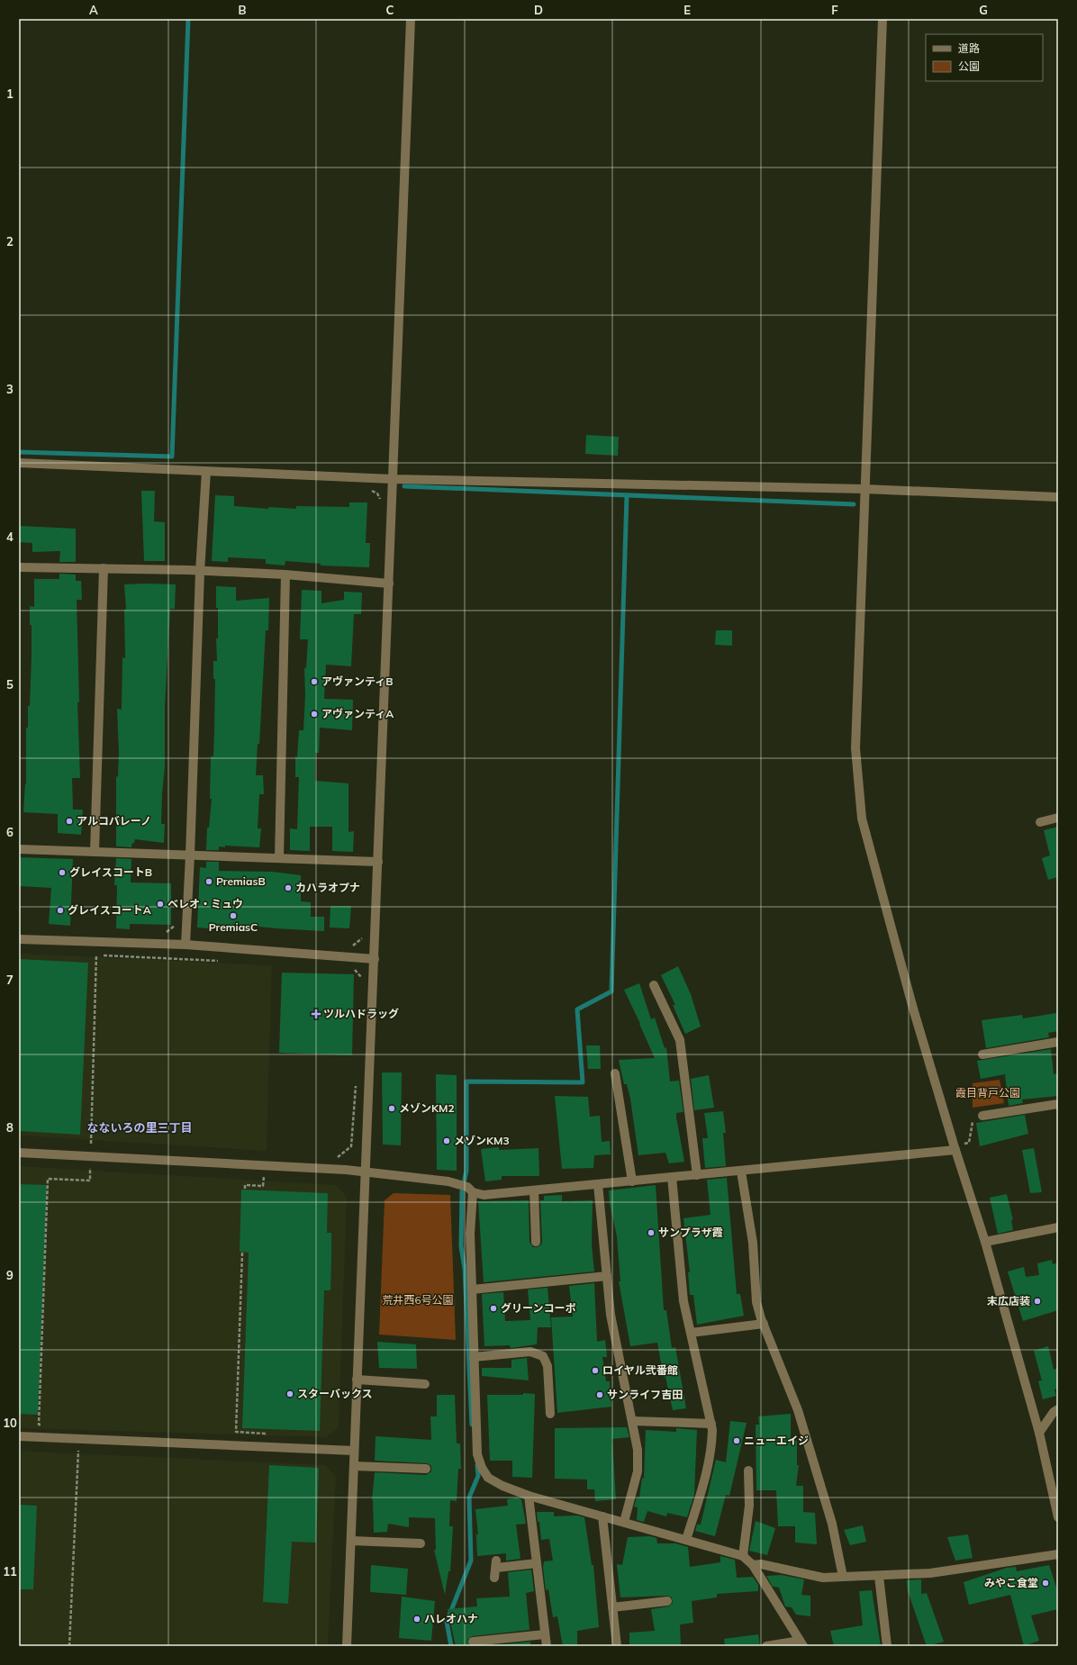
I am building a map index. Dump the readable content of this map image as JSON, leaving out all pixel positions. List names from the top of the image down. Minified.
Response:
{"districts":["なないろの里三丁目"],"parks":["霞目背戸公園","荒井西6号公園"],"places":{"other":["アヴァンティB","アヴァンティA","アルコバレーノ","グレイスコートB","PremiasB","カハラオプナ","ベレオ・ミュウ","グレイスコートA","PremiasC","メゾンKM2","メゾンKM3","サンプラザ霞","末広店装","グリーンコーポ","ロイヤル弐番館","スターバックス","サンライフ吉田","ニューエイジ","みやこ食堂","ハレオハナ"],"health":["ツルハドラッグ"]},"legend":["道路","公園"],"grid":{"columns":["A","B","C","D","E","F","G"],"rows":["1","2","3","4","5","6","7","8","9","10","11"]}}
